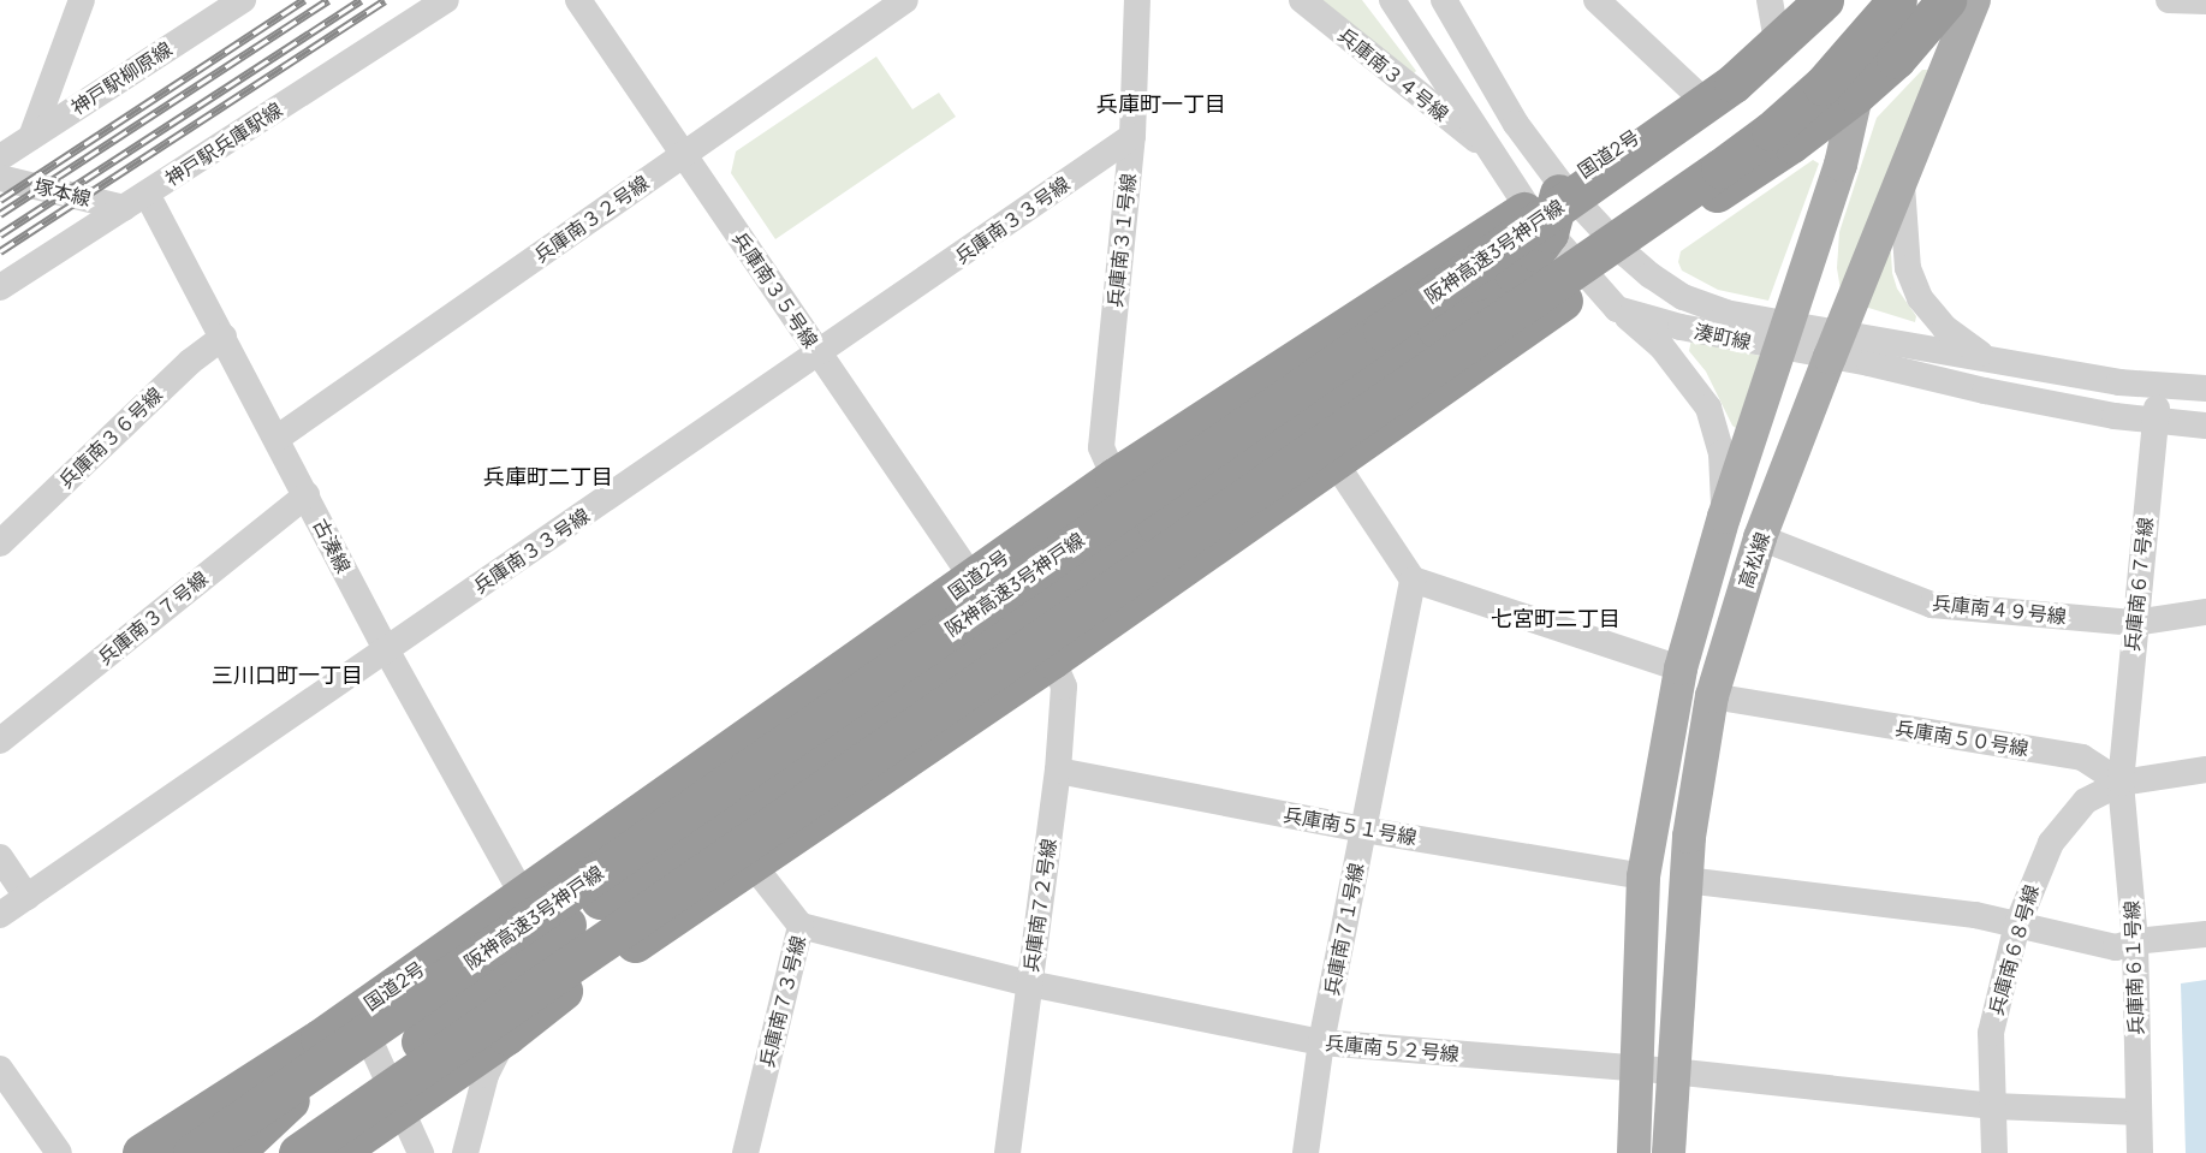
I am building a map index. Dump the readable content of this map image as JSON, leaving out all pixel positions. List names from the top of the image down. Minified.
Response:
{"streets":{"highway":["国道2号","阪神高速3号神戸線"],"main road":["高松線"],"street":["兵庫南３４号線","神戸駅柳原線","神戸駅兵庫駅線","塚本線","兵庫南３２号線","兵庫南３３号線","兵庫南３１号線","兵庫南３５号線","湊町線","兵庫南３６号線","古湊線","兵庫南６７号線","兵庫南４９号線","兵庫南３７号線","兵庫南５０号線","兵庫南５１号線","兵庫南７２号線","兵庫南７１号線","兵庫南６８号線","兵庫南６１号線","兵庫南７３号線","兵庫南５２号線"]},"crossings":[["神戸駅兵庫駅線","塚本線"],["神戸駅兵庫駅線","古湊線"],["国道2号","兵庫南３１号線"],["国道2号","兵庫南３５号線"],["国道2号","湊町線"],["国道2号","古湊線"],["塚本線","古湊線"],["兵庫南３２号線","兵庫南３５号線"],["兵庫南３２号線","古湊線"],["兵庫南３３号線","兵庫南３１号線"],["兵庫南３３号線","兵庫南３５号線"],["兵庫南３３号線","古湊線"],["湊町線","高松線"],["湊町線","兵庫南６７号線"],["兵庫南３６号線","古湊線"],["古湊線","兵庫南３７号線"],["高松線","兵庫南４９号線"],["高松線","兵庫南５０号線"],["高松線","兵庫南５１号線"],["高松線","兵庫南５２号線"],["兵庫南６７号線","兵庫南４９号線"],["兵庫南６７号線","兵庫南５０号線"],["兵庫南６７号線","兵庫南６８号線"],["兵庫南６７号線","兵庫南６１号線"],["兵庫南５０号線","兵庫南６８号線"],["兵庫南５０号線","兵庫南６１号線"],["兵庫南５１号線","兵庫南７２号線"],["兵庫南５１号線","兵庫南７１号線"],["兵庫南７２号線","兵庫南５２号線"],["兵庫南７１号線","兵庫南５２号線"],["兵庫南６８号線","兵庫南６１号線"],["兵庫南６８号線","兵庫南５２号線"],["兵庫南６１号線","兵庫南５２号線"],["兵庫南７３号線","兵庫南５２号線"]],"districts":["兵庫町一丁目","兵庫町二丁目","七宮町二丁目","三川口町一丁目"]}
